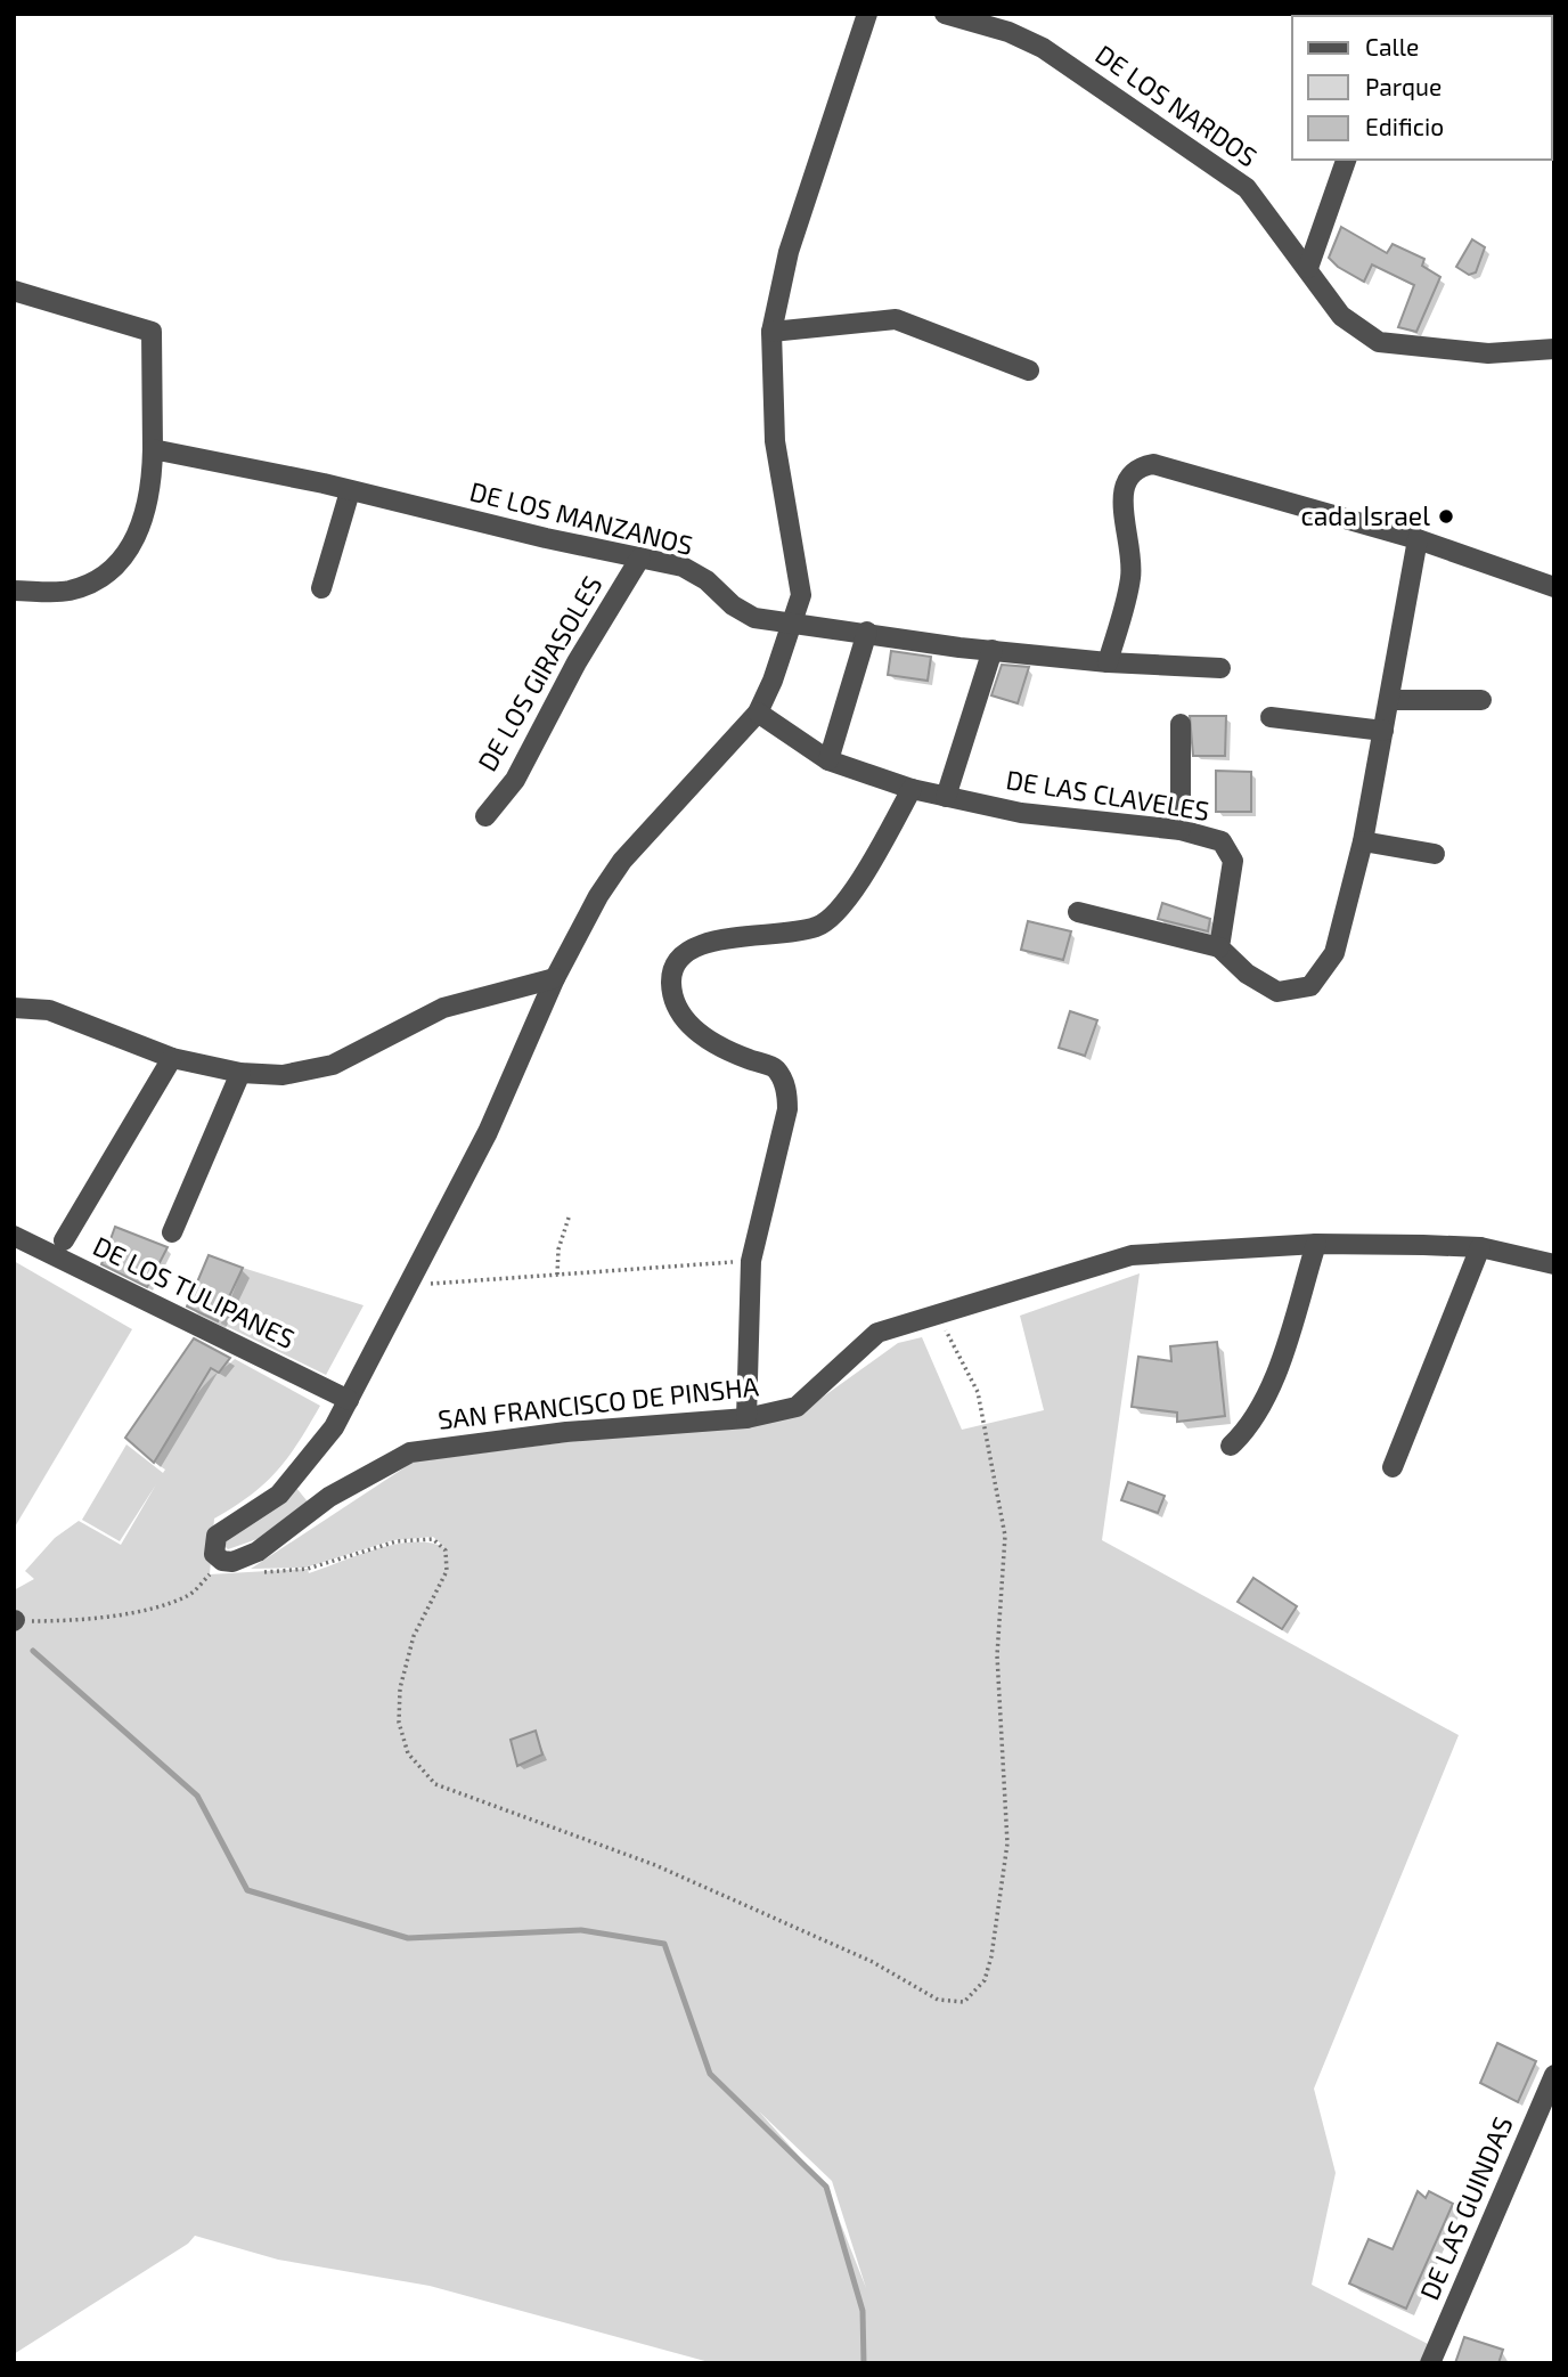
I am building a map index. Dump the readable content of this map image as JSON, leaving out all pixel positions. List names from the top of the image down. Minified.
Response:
{"streets":{"street":["DE LOS NARDOS","DE LOS MANZANOS","DE LOS GIRASOLES","DE LAS CLAVELES","DE LOS TULIPANES","SAN FRANCISCO DE PINSHA","DE LAS GUINDAS"]},"crossings":[["DE LOS MANZANOS","DE LOS GIRASOLES"]],"places":["cada Israel"],"legend":["Calle","Parque","Edificio"]}
